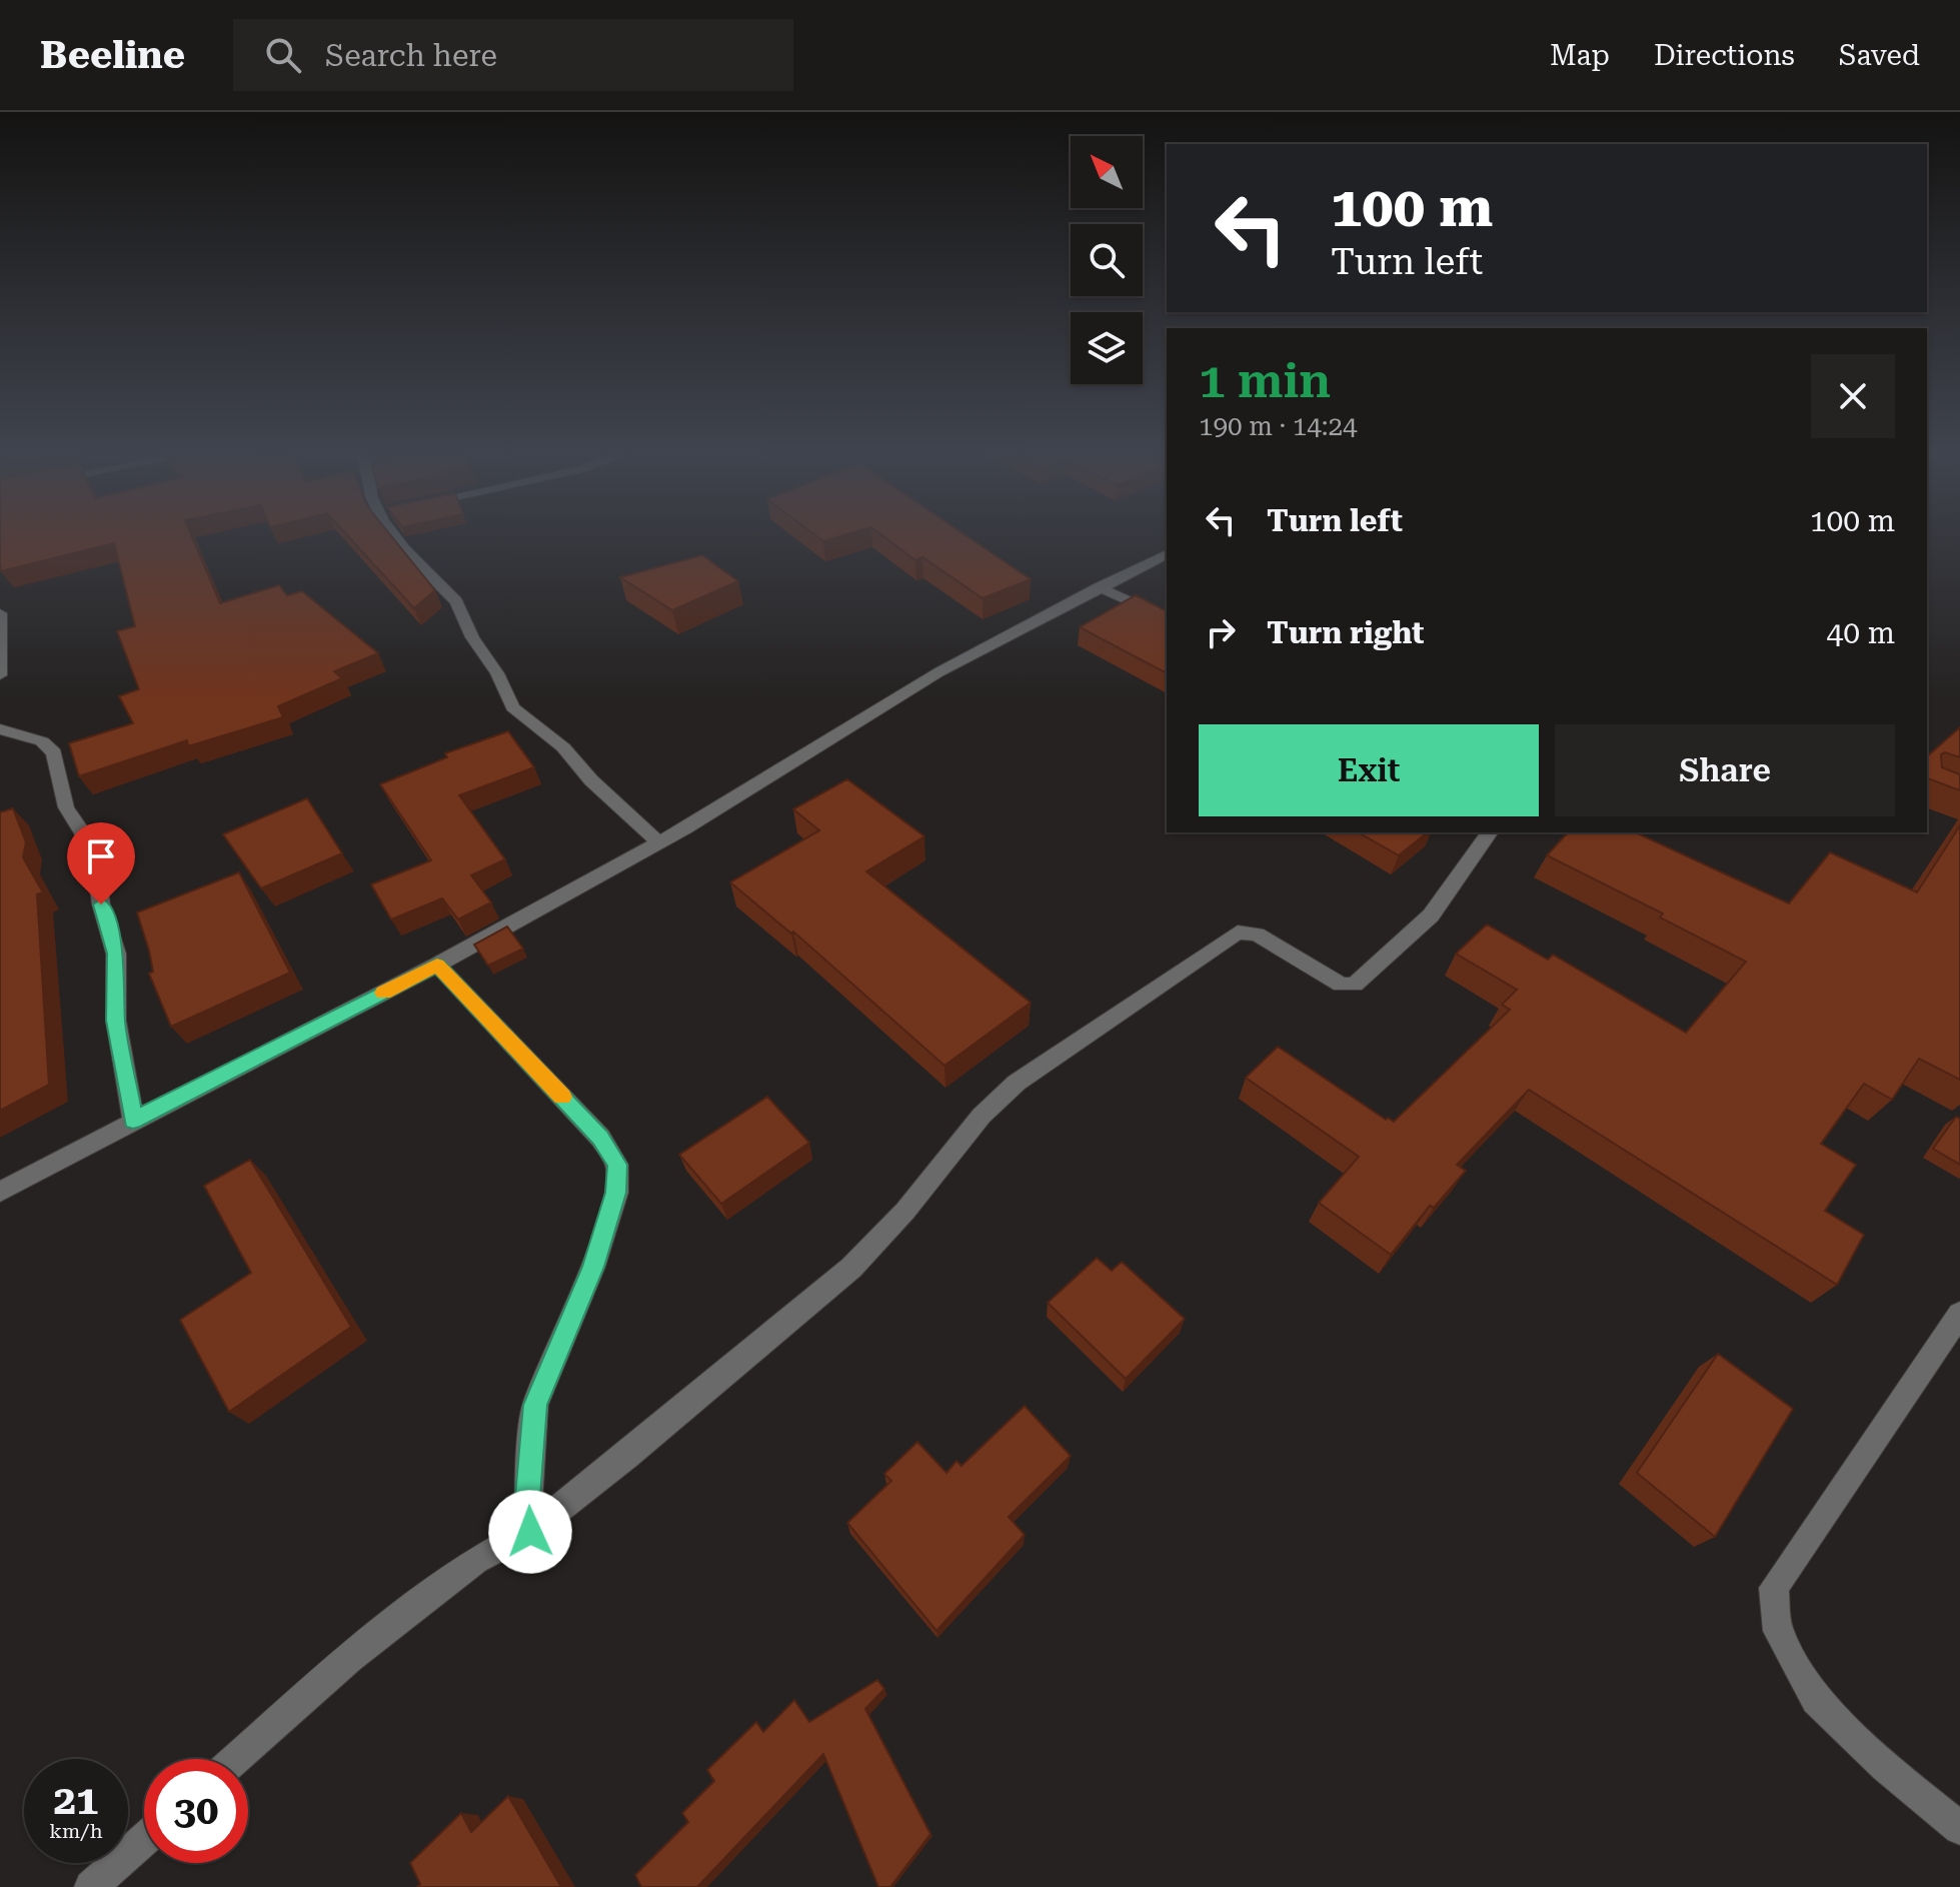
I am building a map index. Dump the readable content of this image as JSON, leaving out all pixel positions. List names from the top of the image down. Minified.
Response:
{"north":"top left","page":{"header":"Beeline","search":"Search here","nav":["Map","Directions","Saved"],"turn":["100 m","Turn left"],"heading":["1 min","190 m · 14:24"],"list":[{"name":"Turn left","value":"100 m"},{"name":"Turn right","value":"40 m"}],"buttons":["Exit","Share"],"speed":"21 km/h","limit":"30"}}
